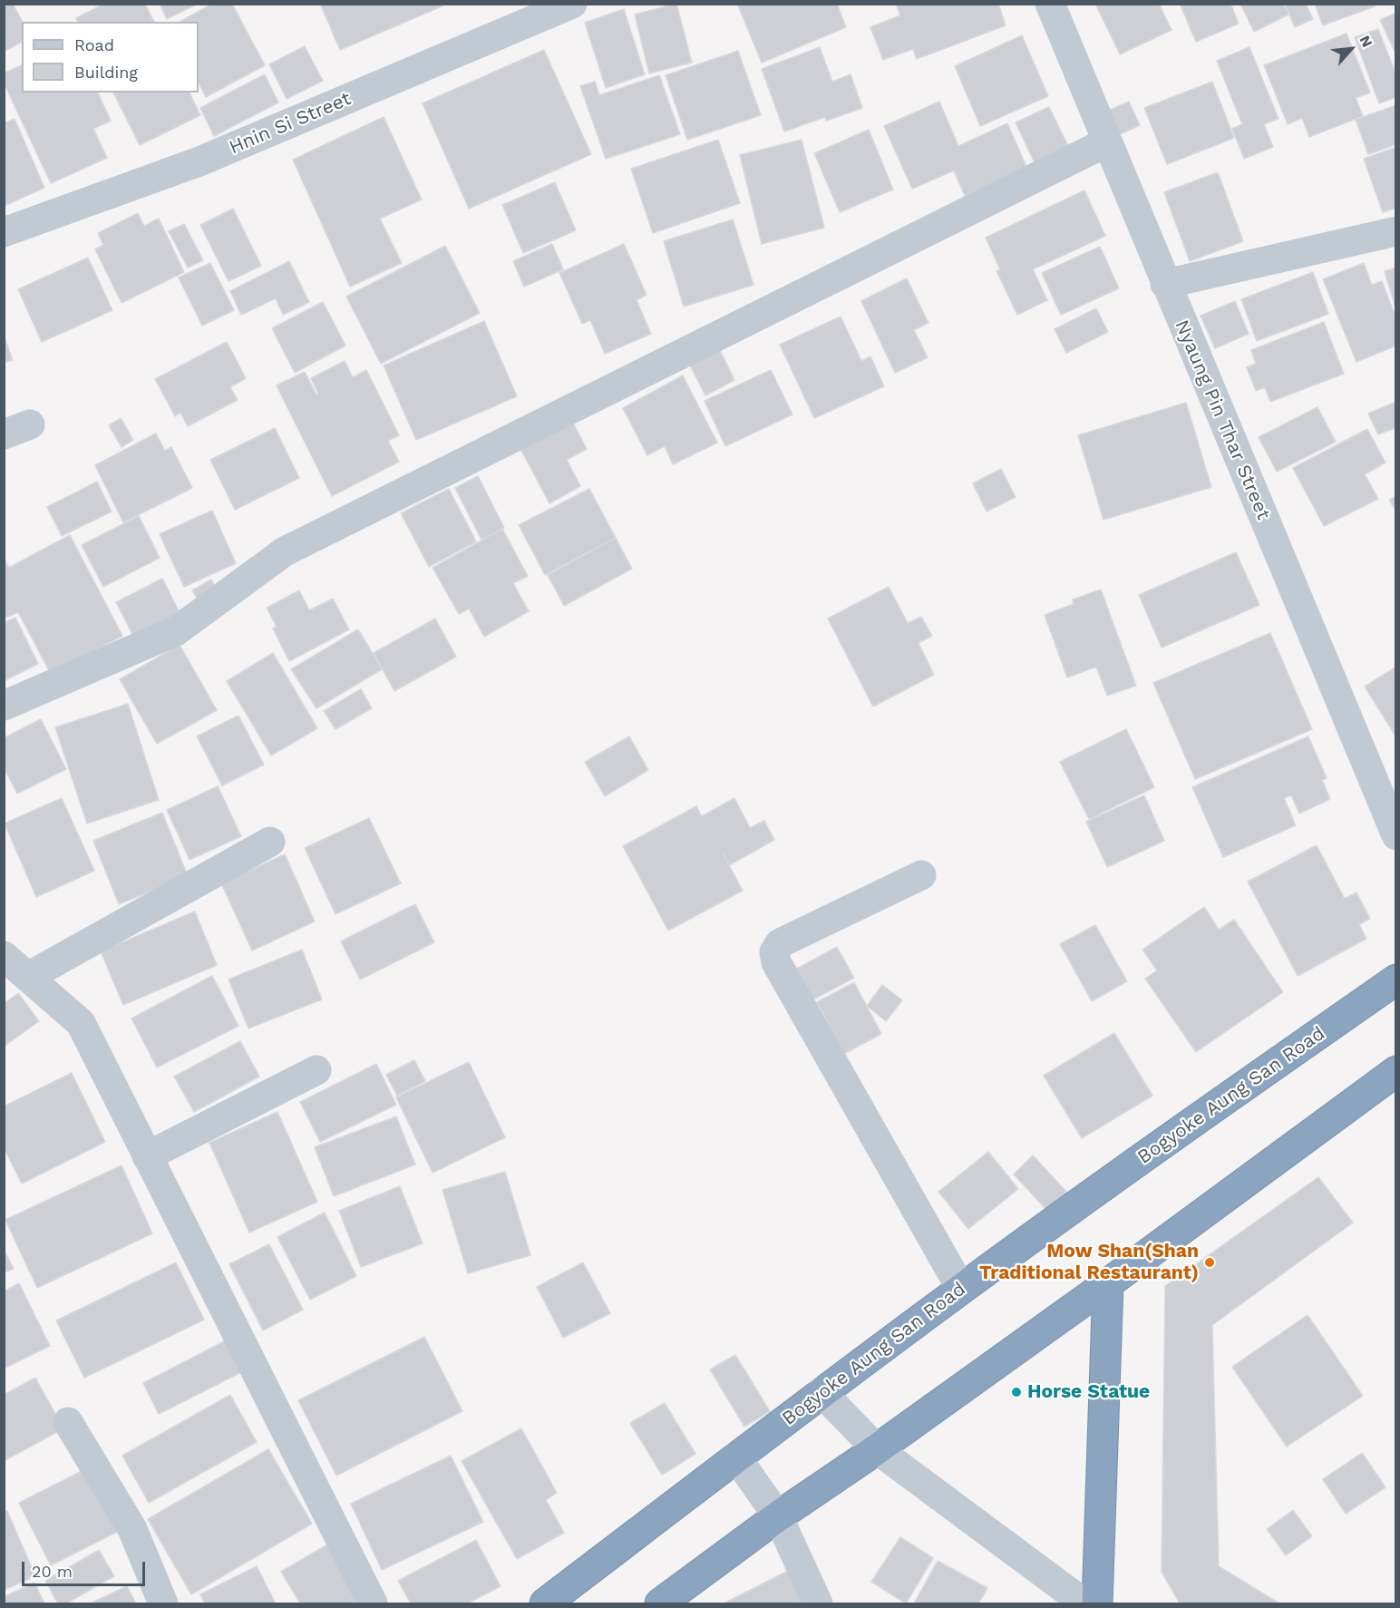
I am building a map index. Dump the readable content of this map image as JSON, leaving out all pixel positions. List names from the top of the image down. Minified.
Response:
{"streets":{"highway":["Bogyoke Aung San Road"],"street":["Hnin Si Street","Nyaung Pin Thar Street"]},"places":["Mow Shan(Shan Traditional Restaurant)","Horse Statue"],"legend":["Road","Building"],"scale_bar":"20 m","north":"top right"}
